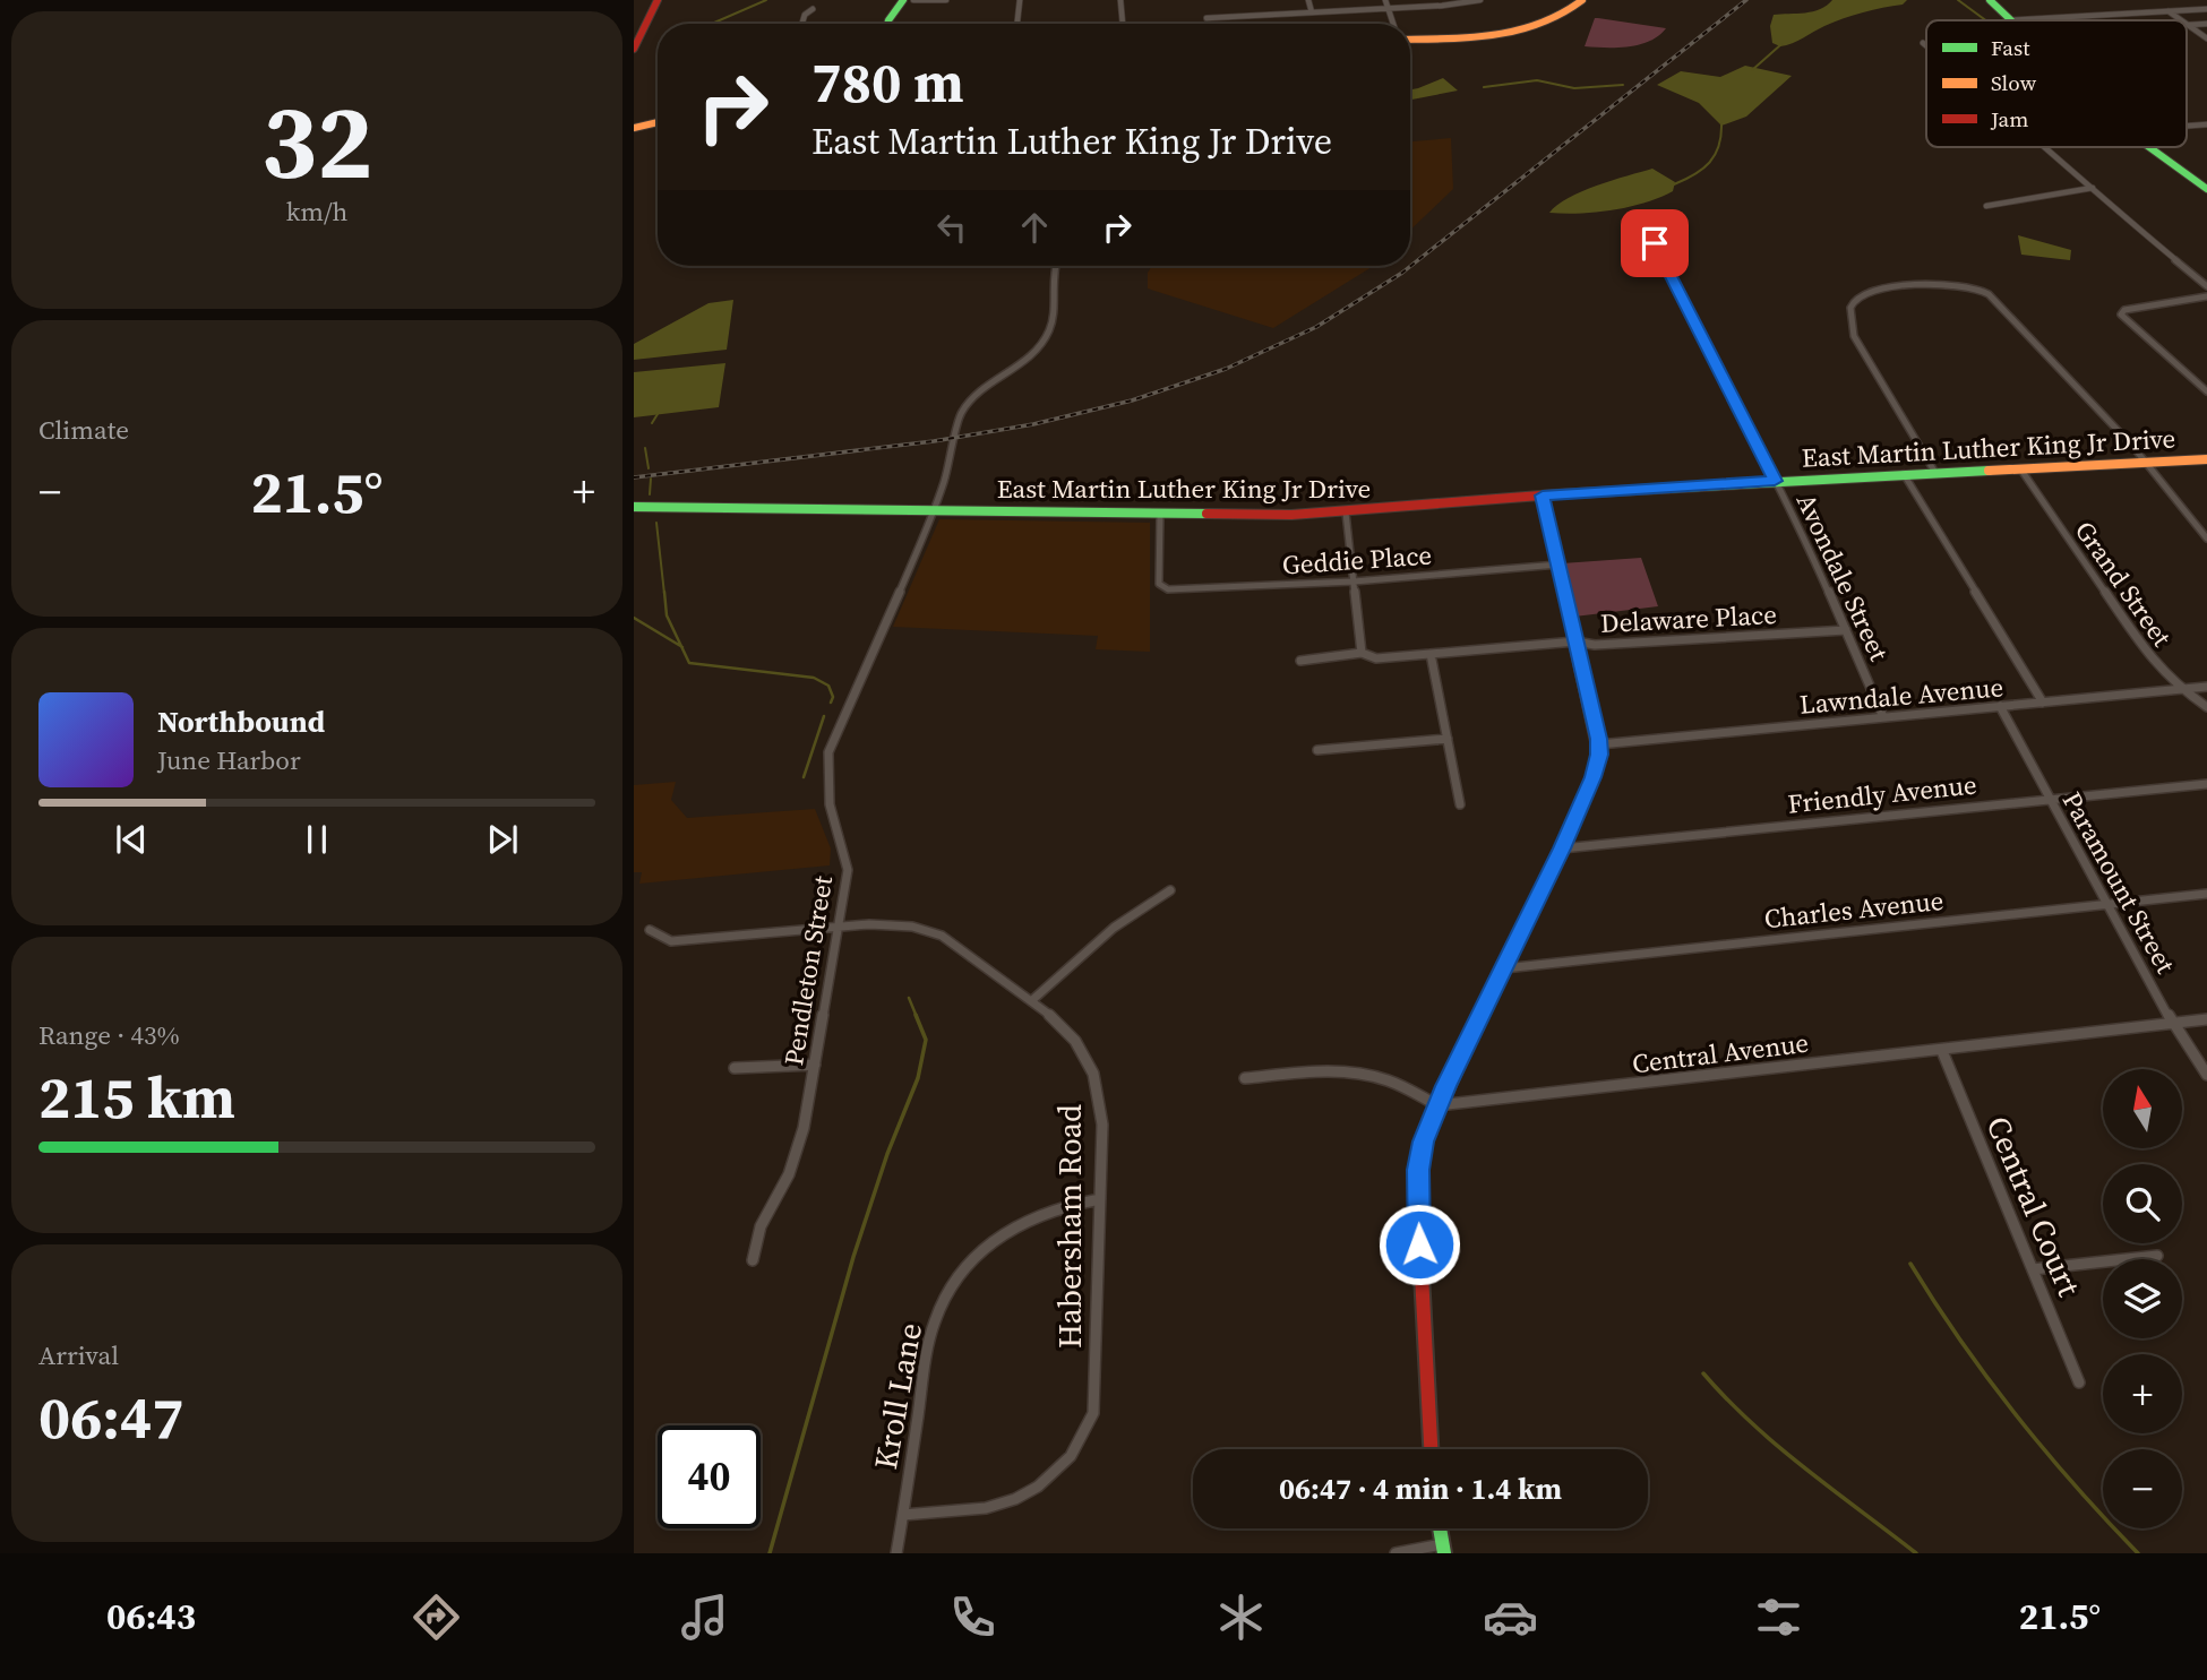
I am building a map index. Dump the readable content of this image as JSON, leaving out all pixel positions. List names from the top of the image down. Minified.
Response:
{"streets":{"main road":["East Martin Luther King Jr Drive"],"street":["Geddie Place","Avondale Street","Grand Street","Delaware Place","Lawndale Avenue","Friendly Avenue","Paramount Street","Charles Avenue","Pendleton Street","Central Avenue","Central Court","Habersham Road","Kroll Lane"]},"crossings":[["East Martin Luther King Jr Drive","Geddie Place"],["East Martin Luther King Jr Drive","Avondale Street"],["East Martin Luther King Jr Drive","Grand Street"],["East Martin Luther King Jr Drive","Pendleton Street"],["Avondale Street","Delaware Place"],["Avondale Street","Lawndale Avenue"],["Grand Street","Lawndale Avenue"],["Lawndale Avenue","Paramount Street"],["Friendly Avenue","Paramount Street"],["Paramount Street","Charles Avenue"],["Paramount Street","Central Avenue"],["Pendleton Street","Habersham Road"],["Central Avenue","Central Court"],["Habersham Road","Kroll Lane"]],"legend":["Fast","Slow","Jam"],"north":"top","page":{"tile":[["32","km/h"],"Climate",["Range · 43%","215 km"],["Arrival","06:47"]],"turn":["780 m","East Martin Luther King Jr Drive"],"heat":["−","21.5°","+"],"song":["Northbound","June Harbor"],"map_buttons":["+","−"],"limit":"40","trip":"06:47 · 4 min · 1.4 km","tabs":["06:43","21.5°"]}}
